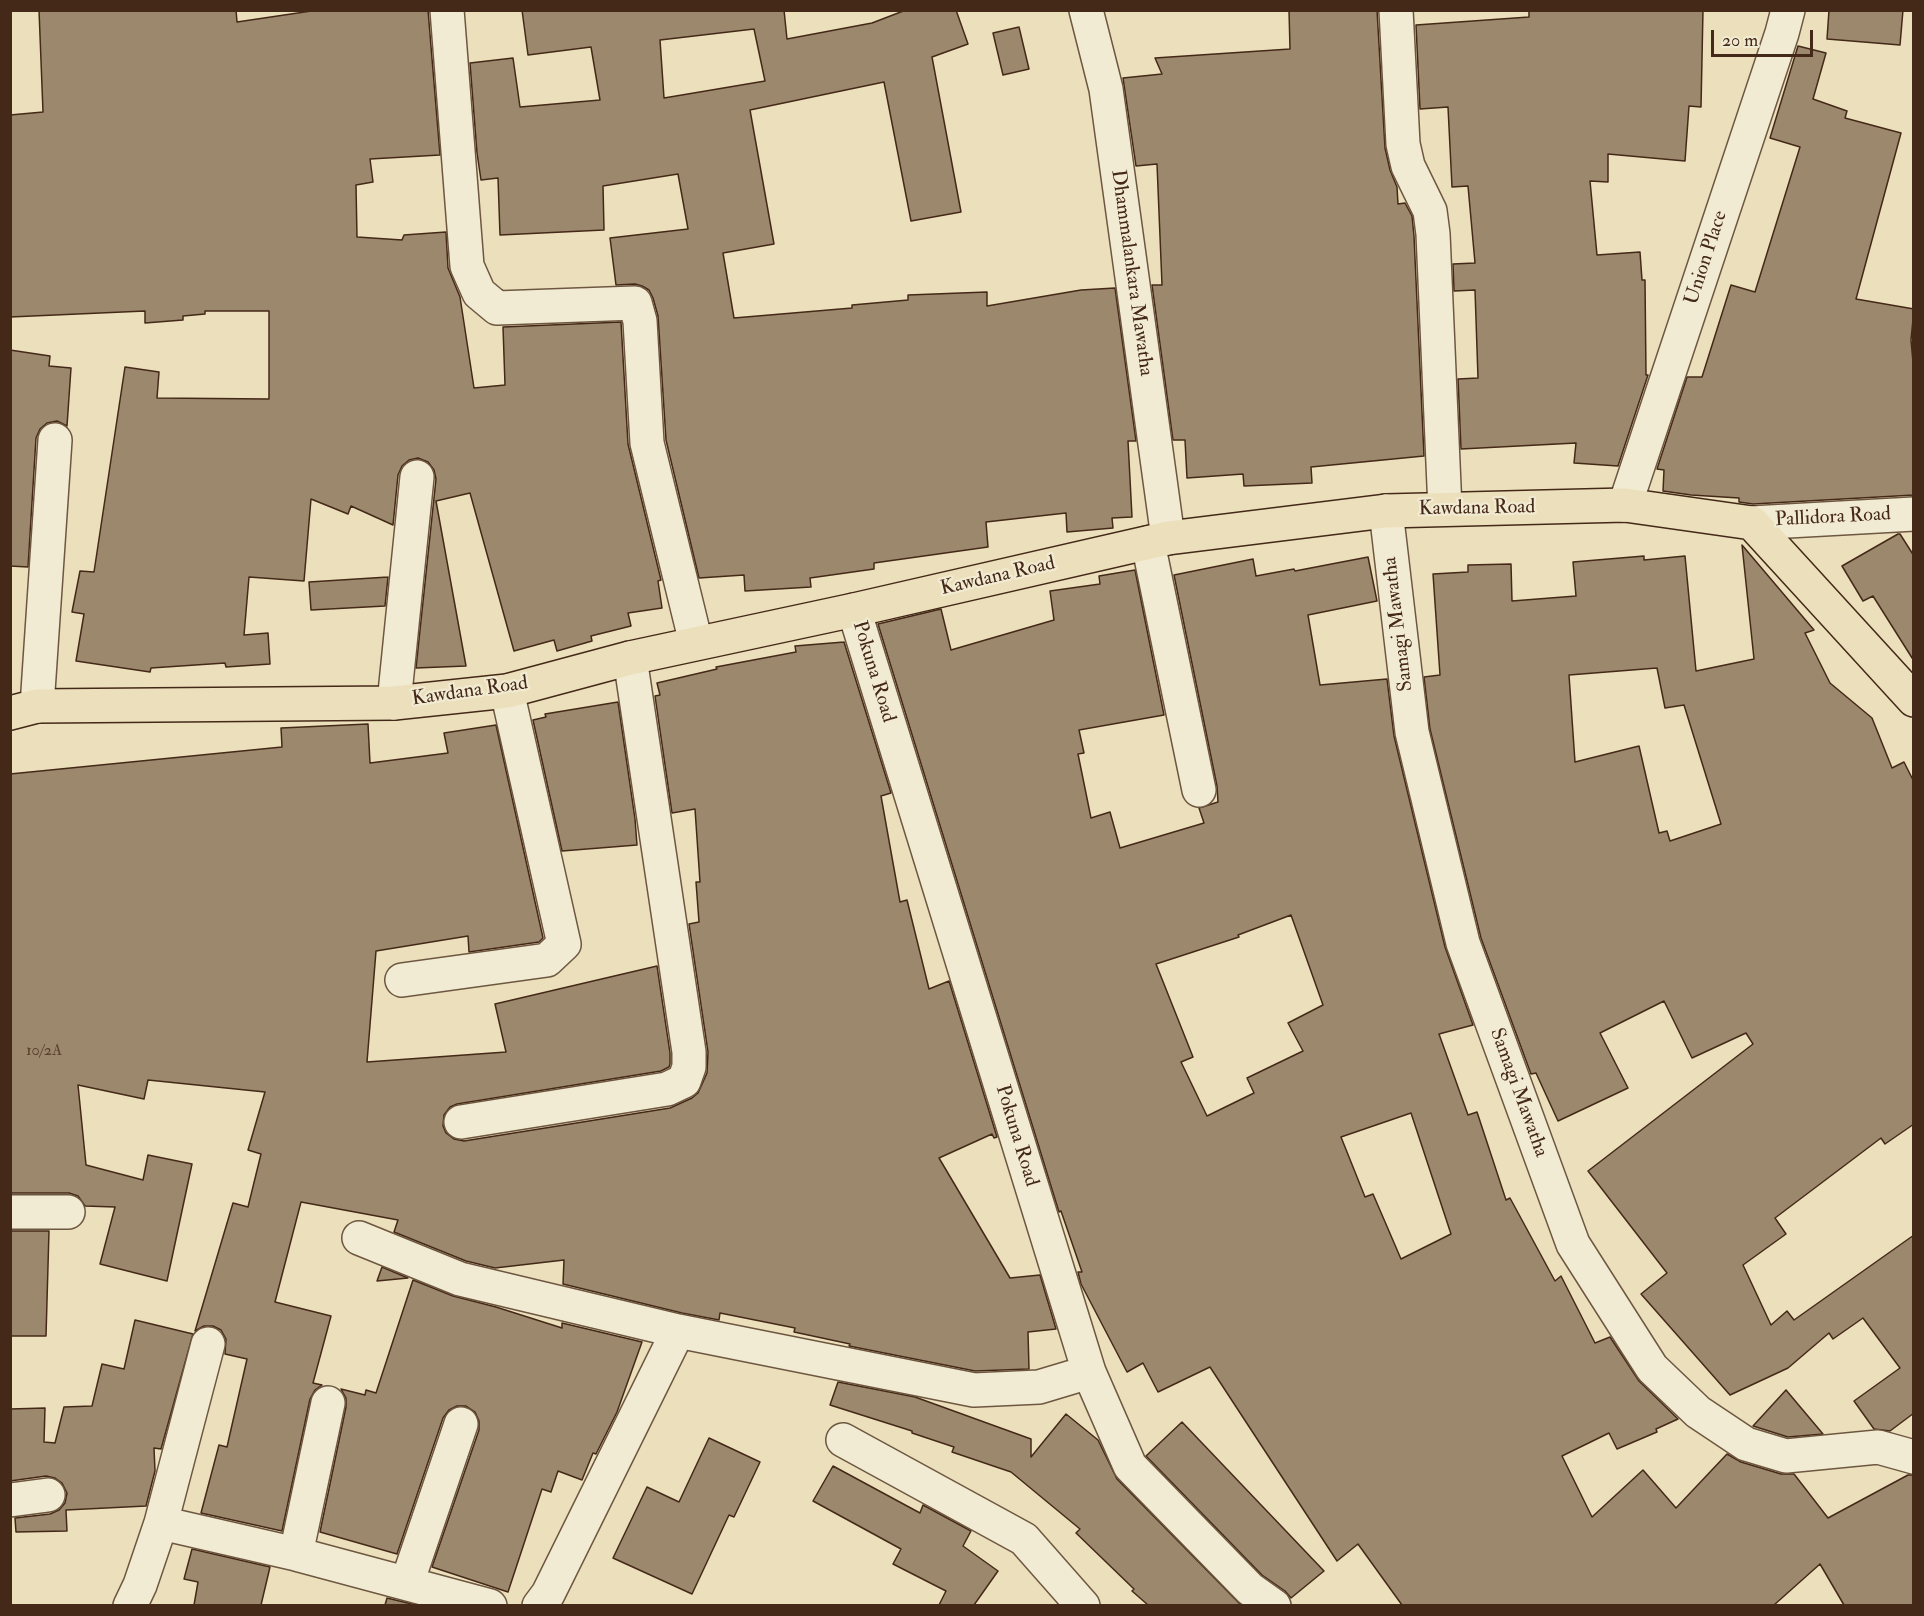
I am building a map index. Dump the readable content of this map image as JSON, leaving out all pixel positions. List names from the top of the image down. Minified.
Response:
{"streets":{"main road":["Kawdana Road"],"street":["Union Place","Dhammalankara Mawatha","Pallidora Road","Samagi Mawatha","Pokuna Road"]},"crossings":[["Union Place","Kawdana Road"],["Dhammalankara Mawatha","Kawdana Road"],["Kawdana Road","Pallidora Road"],["Kawdana Road","Samagi Mawatha"],["Kawdana Road","Pokuna Road"]],"house_numbers":["10/2A"],"scale_bar":"20 m"}
